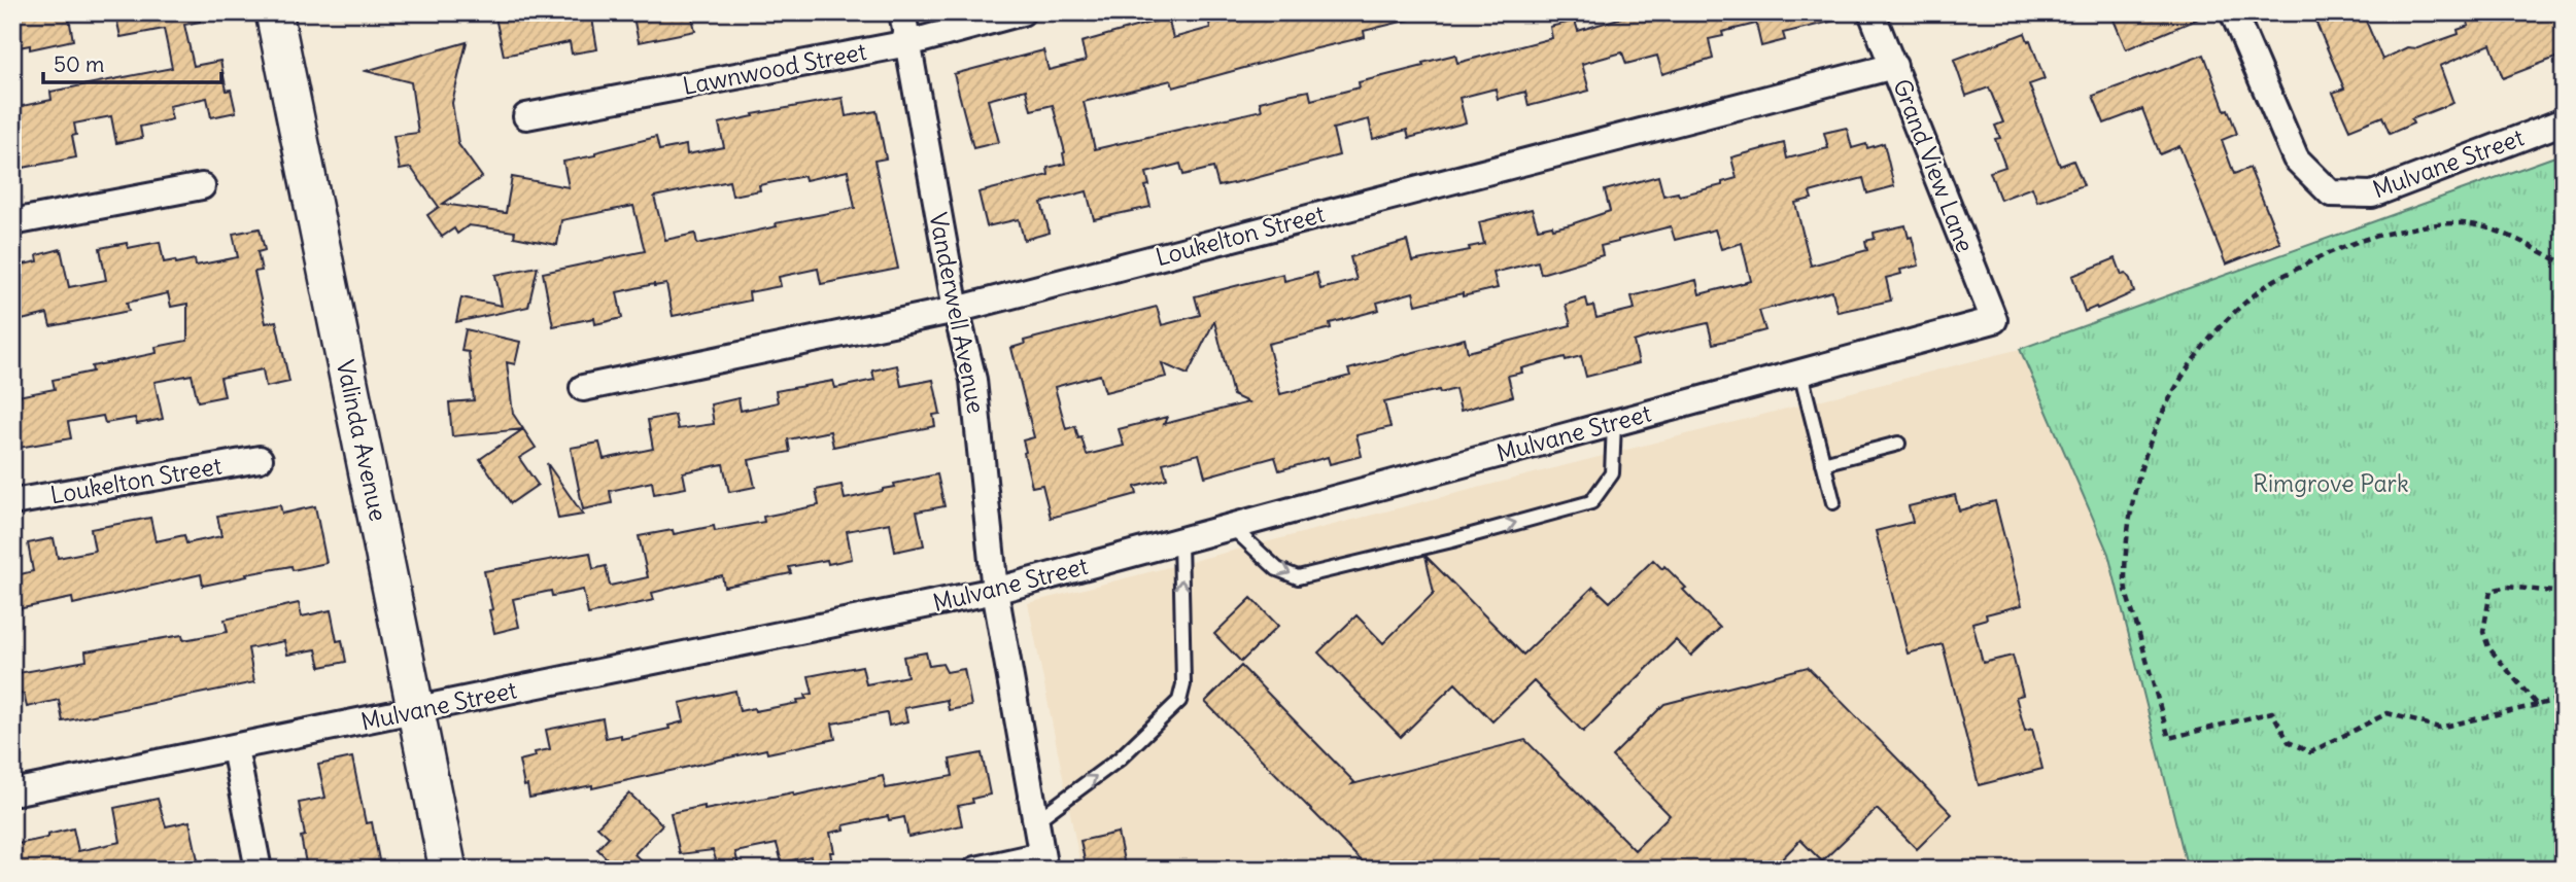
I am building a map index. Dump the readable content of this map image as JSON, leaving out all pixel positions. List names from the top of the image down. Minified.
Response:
{"streets":{"main road":["Valinda Avenue"],"street":["Lawnwood Street","Mulvane Street","Grand View Lane","Loukelton Street","Vanderwell Avenue"]},"crossings":[["Lawnwood Street","Vanderwell Avenue"],["Mulvane Street","Grand View Lane"],["Mulvane Street","Vanderwell Avenue"],["Mulvane Street","Valinda Avenue"],["Grand View Lane","Loukelton Street"],["Loukelton Street","Vanderwell Avenue"]],"parks":["Rimgrove Park"],"scale_bar":"50 m"}
